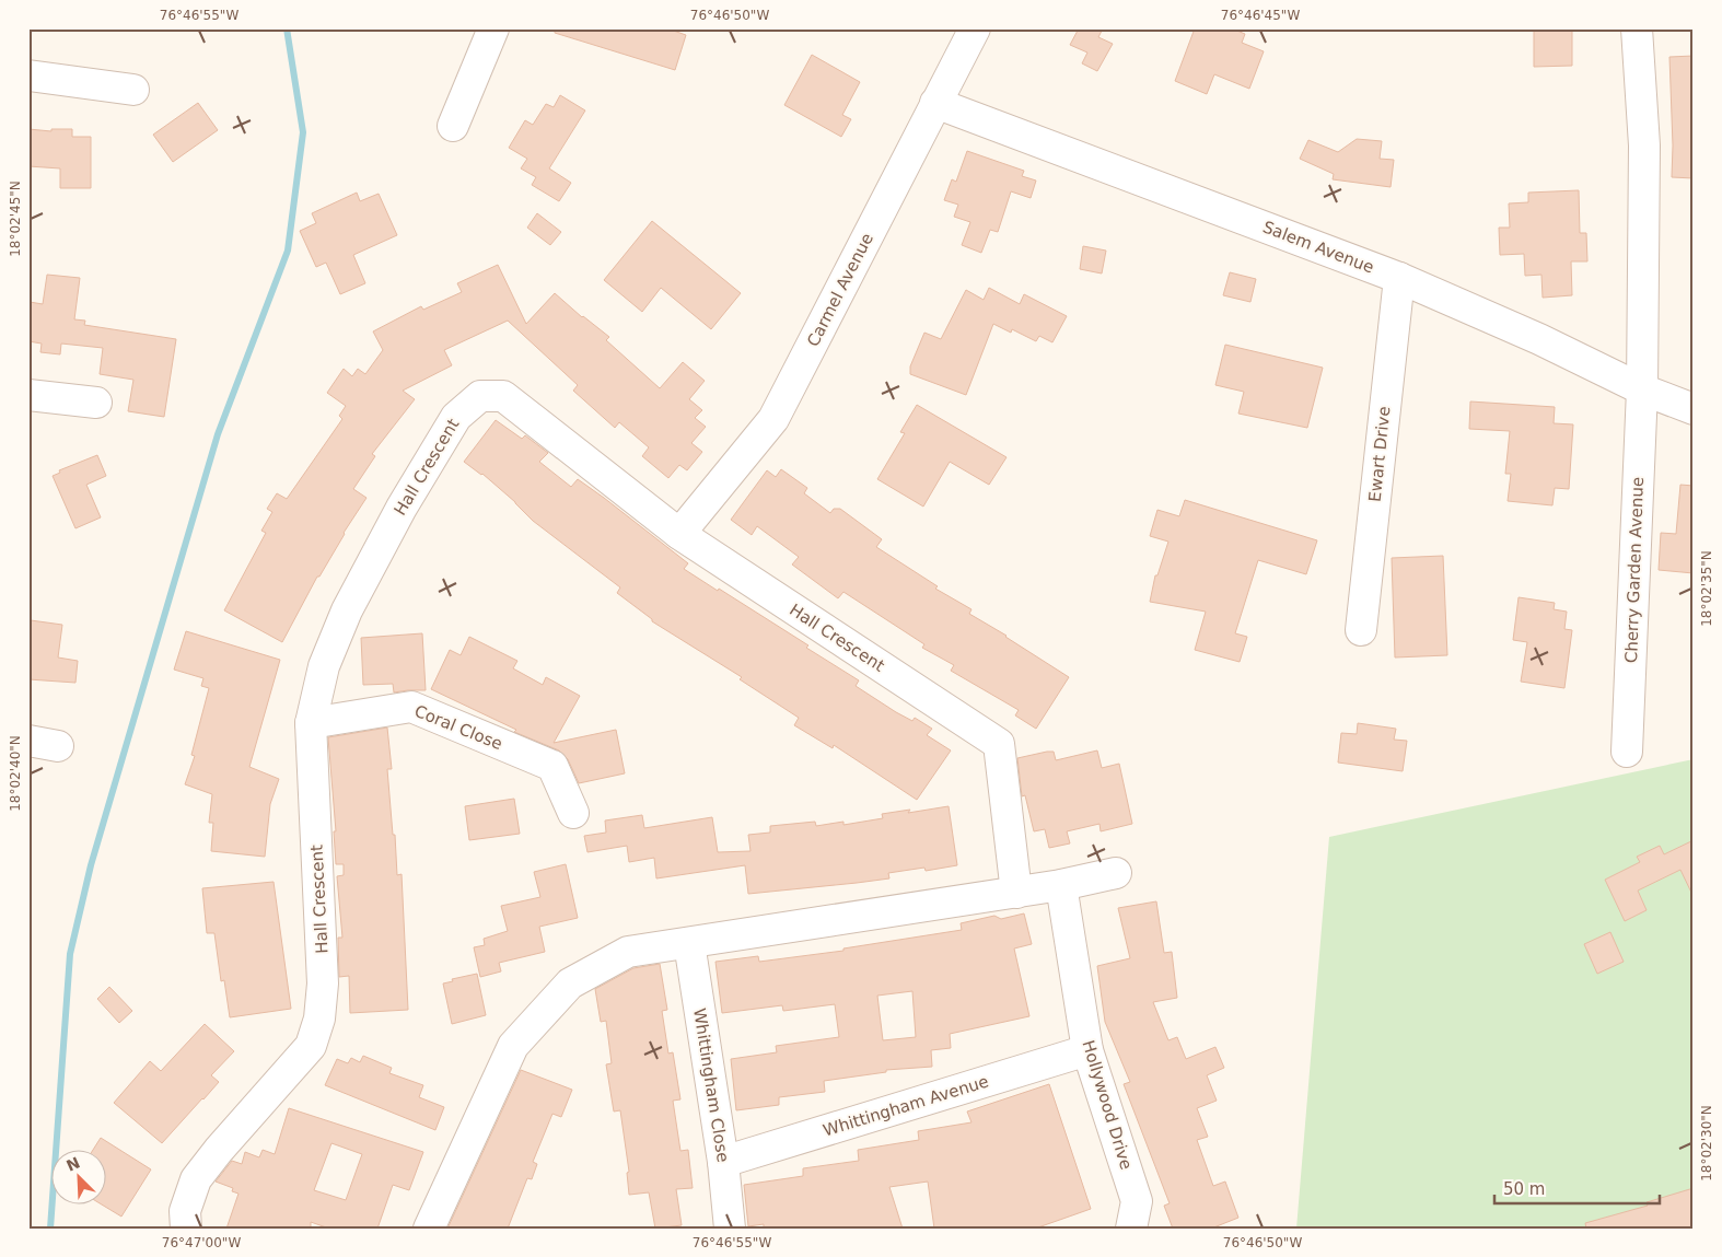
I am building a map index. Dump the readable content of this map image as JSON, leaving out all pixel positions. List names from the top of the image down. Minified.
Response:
{"streets":{"street":["Salem Avenue","Carmel Avenue","Ewart Drive","Hall Crescent","Cherry Garden Avenue","Coral Close","Whittingham Close","Hollywood Drive","Whittingham Avenue"]},"crossings":[["Salem Avenue","Carmel Avenue"],["Salem Avenue","Ewart Drive"],["Salem Avenue","Cherry Garden Avenue"],["Carmel Avenue","Hall Crescent"],["Hall Crescent","Coral Close"],["Whittingham Close","Whittingham Avenue"],["Hollywood Drive","Whittingham Avenue"]],"scale_bar":"50 m","north":"top left","coordinates":["76°46'55\"W","76°46'50\"W","76°46'45\"W","18°02'45\"N","18°02'35\"N","18°02'40\"N","18°02'30\"N","76°47'00\"W"]}
